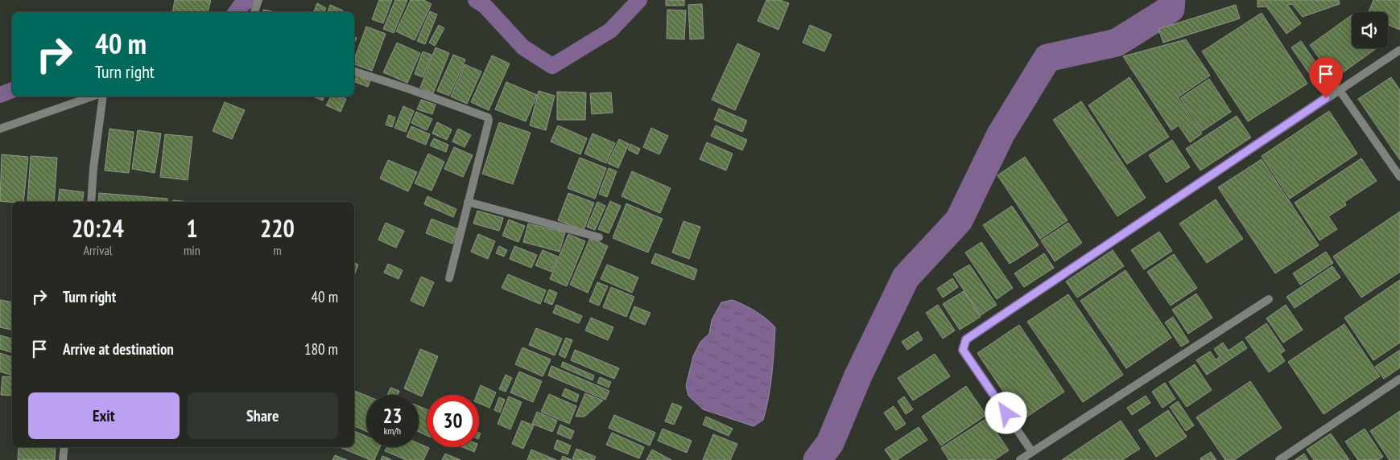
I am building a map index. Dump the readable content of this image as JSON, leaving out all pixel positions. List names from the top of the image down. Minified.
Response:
{"page":{"turn":["40 m","Turn right"],"eta":["20:24","Arrival","1","min","220","m"],"list":[{"name":"Turn right","value":"40 m"},{"name":"Arrive at destination","value":"180 m"}],"buttons":["Exit","Share"],"speed":"23 km/h","limit":"30"}}
